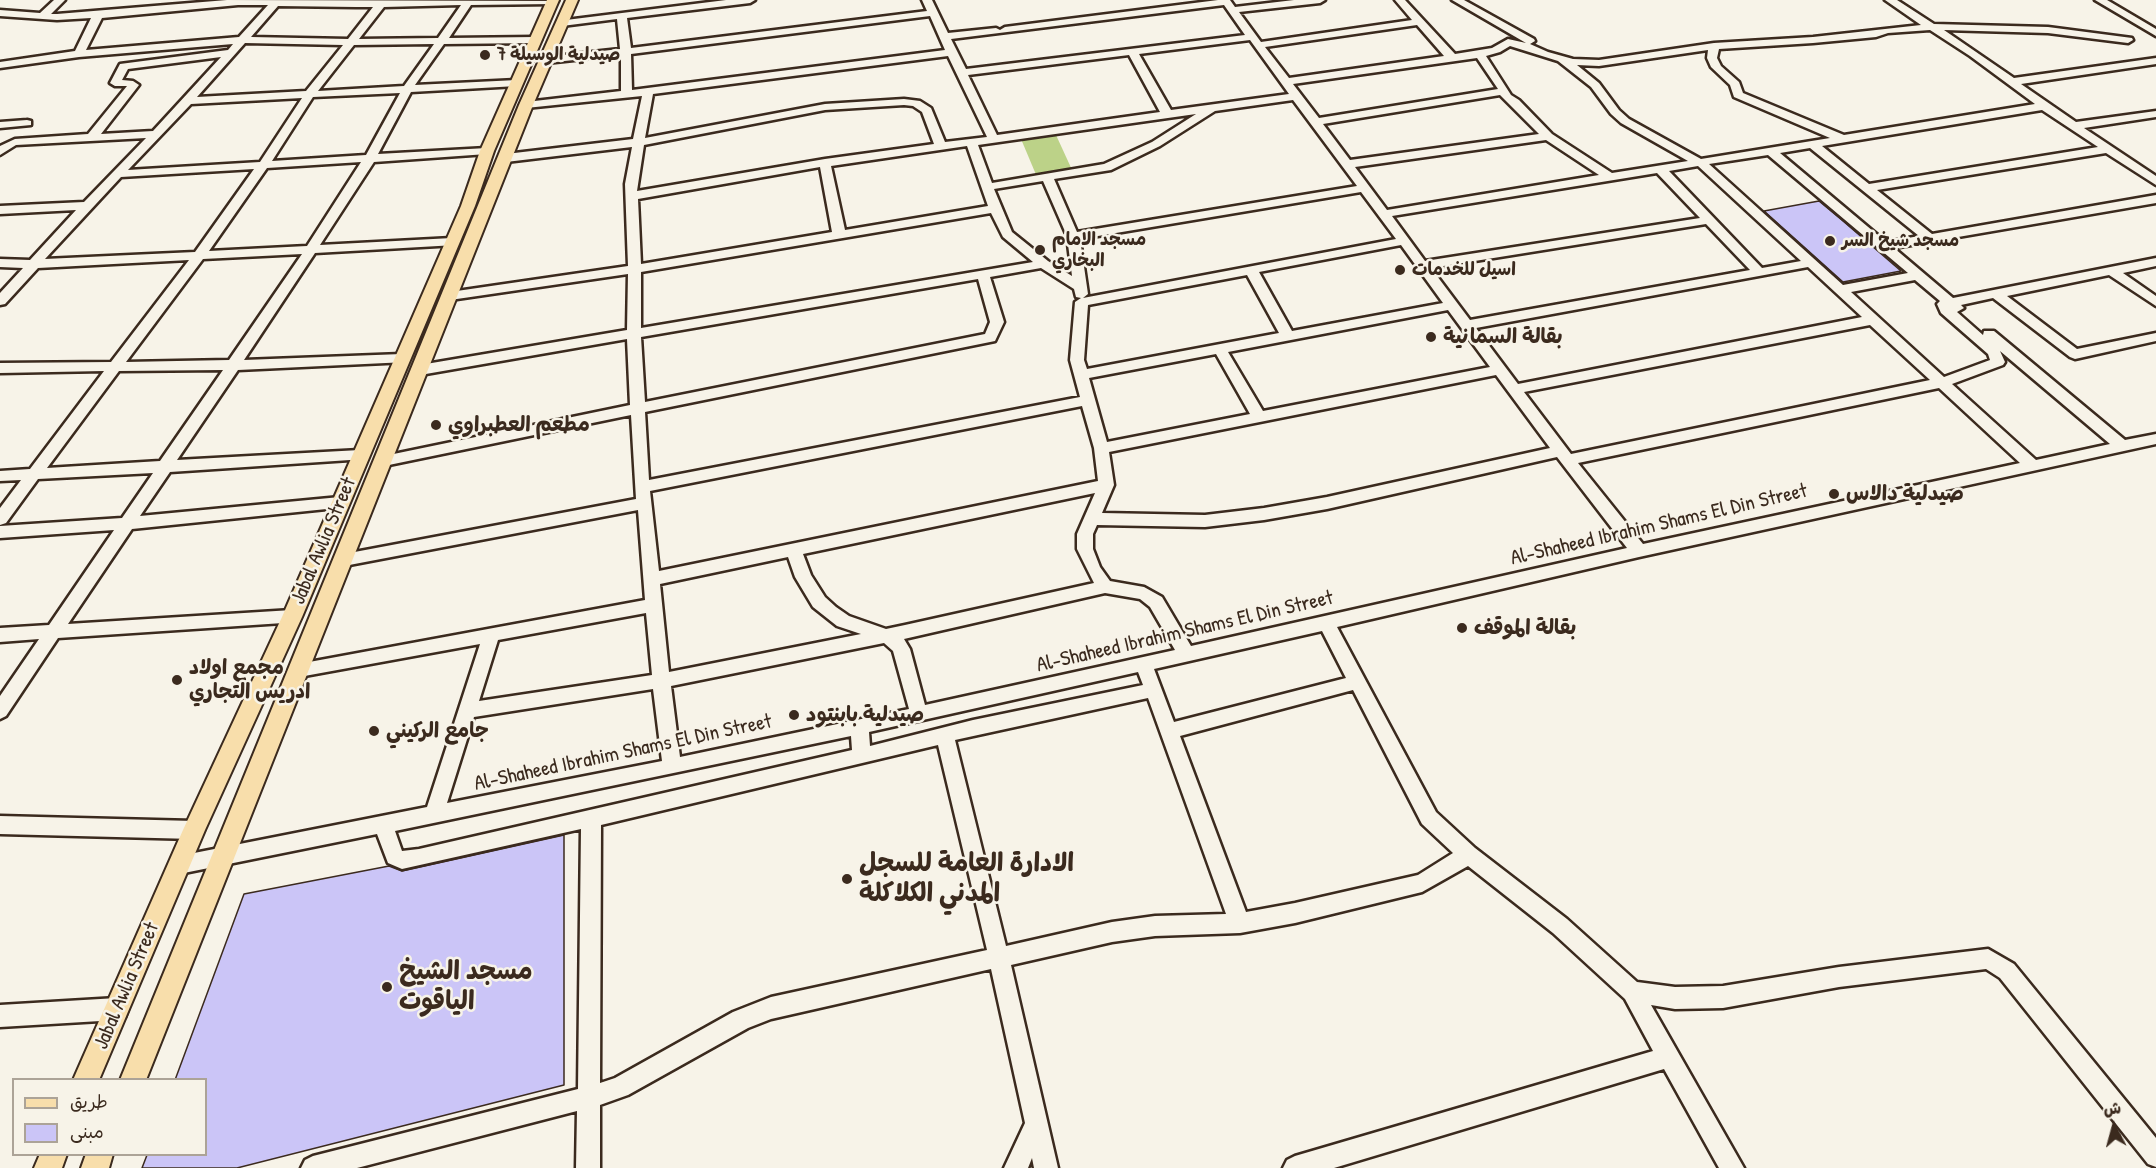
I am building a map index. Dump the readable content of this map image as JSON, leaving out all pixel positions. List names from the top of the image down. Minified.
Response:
{"streets":{"main road":["Jabal Awlia Street"],"street":["Al-Shaheed Ibrahim Shams El Din Street"]},"crossings":[["Al-Shaheed Ibrahim Shams El Din Street","Jabal Awlia Street"]],"places":["صيدلية الوسيلة 7","مسجد شيخ السر","مسجد الامام البخاري","اسيل للخدمات","بقالة السمانية","مطعم العطبراوي","صيدلية دالاس","بقالة الموقف","مجمع اولاد ادريس التجاري","صيدلية بابنتود","جامع الركيني","الادارة العامة للسجل المدني الكلاكلة","مسجد الشيخ الياقوت"],"legend":["طريق","مبنى"],"north":"top"}
